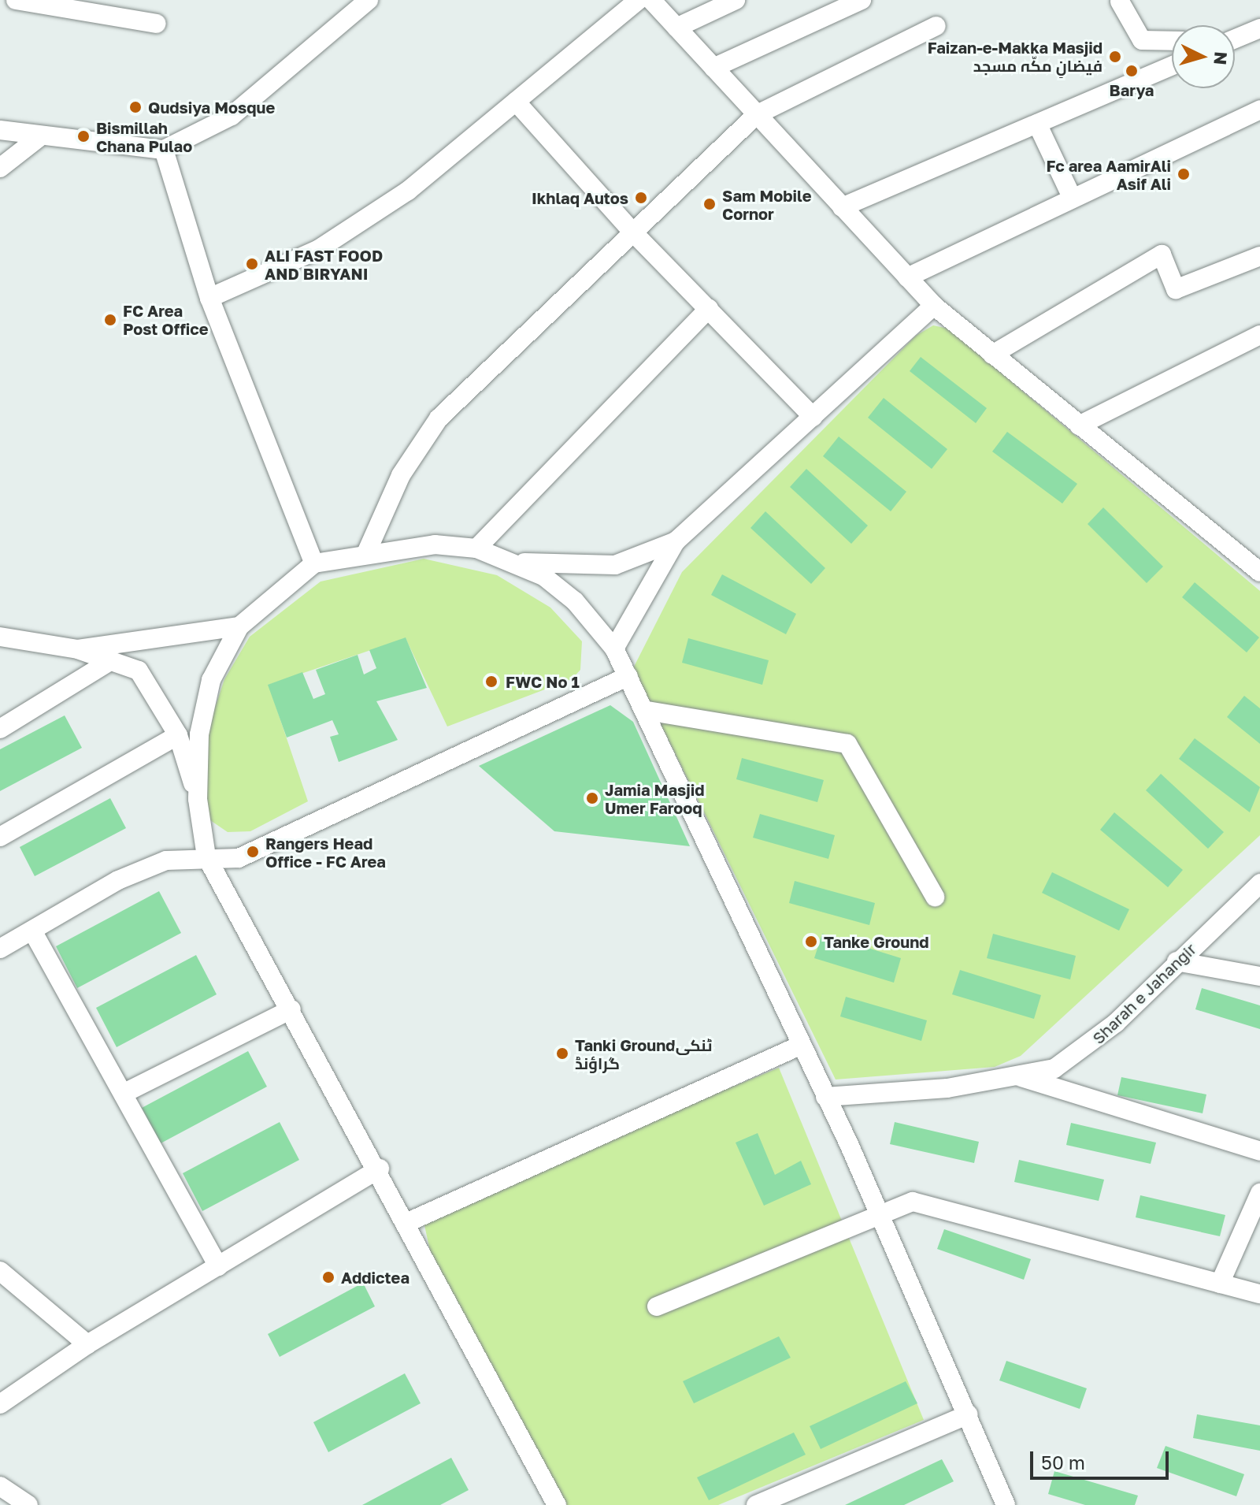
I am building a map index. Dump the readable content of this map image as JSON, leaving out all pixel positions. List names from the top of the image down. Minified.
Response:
{"streets":{"street":["Sharah e Jahangir"]},"places":["Faizan-e-Makka Masjid فیضانِ مکّہ مسجد","Barya","Qudsiya Mosque","Bismillah Chana Pulao","Fc area AamirAli Asif Ali","Ikhlaq Autos","Sam Mobile Cornor","ALI FAST FOOD AND BIRYANI","FC Area Post Office","FWC No 1","Jamia Masjid Umer Farooq","Rangers Head Office - FC Area","Tanke Ground","Tanki Groundٹنکی گراؤنڈ","Addictea"],"scale_bar":"50 m","north":"right"}
